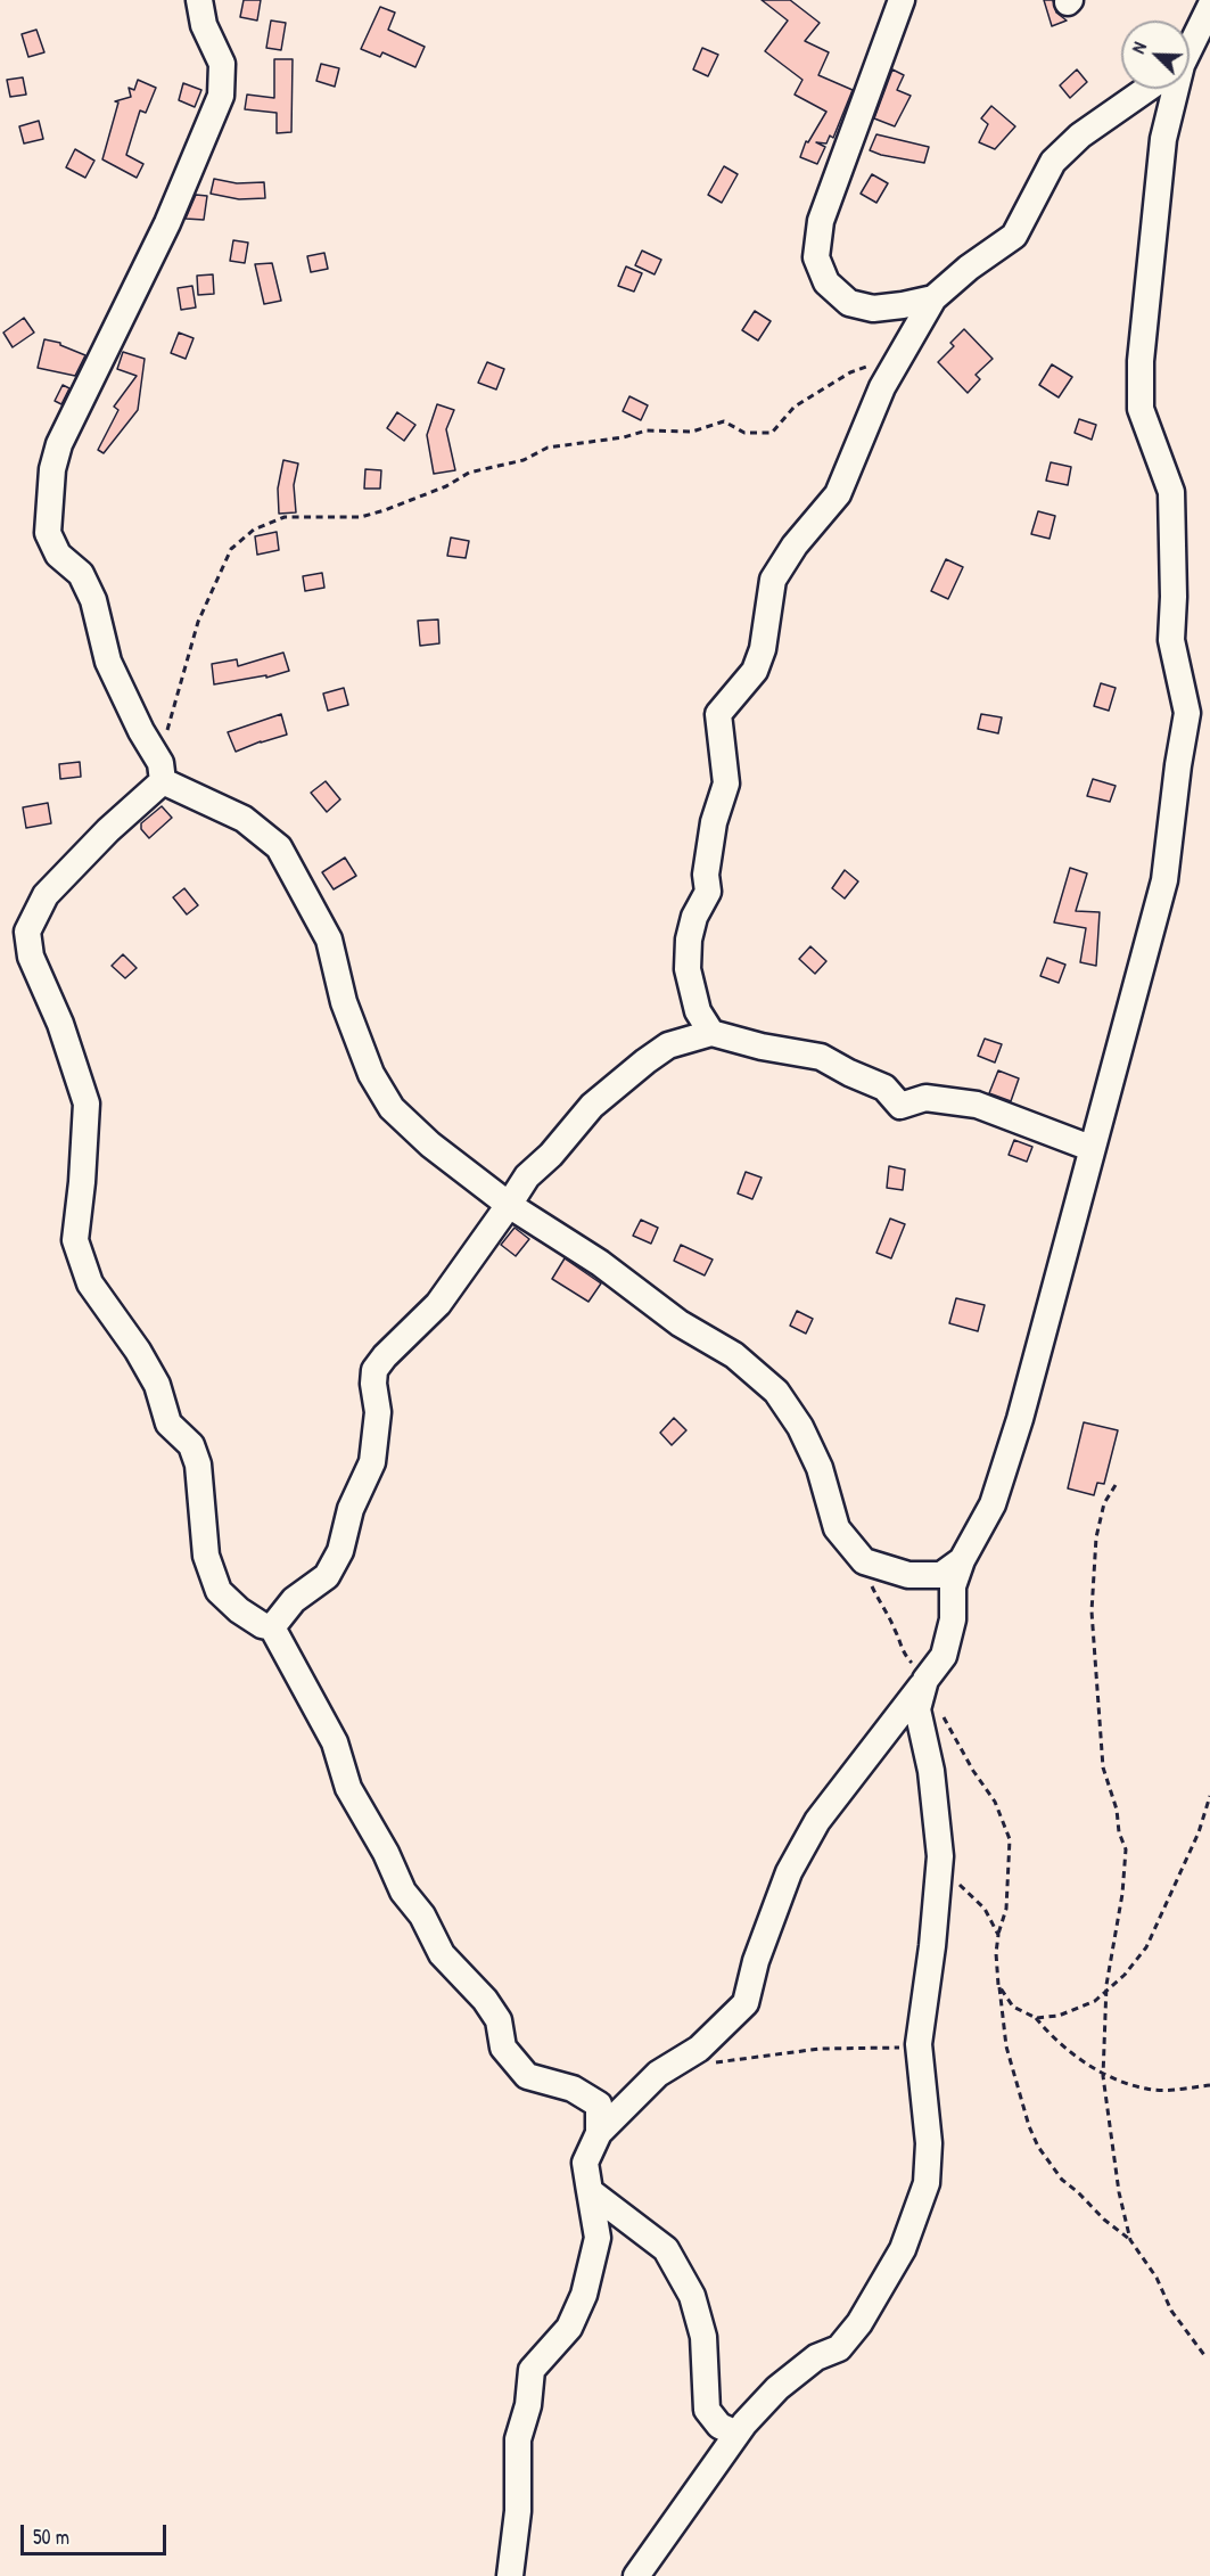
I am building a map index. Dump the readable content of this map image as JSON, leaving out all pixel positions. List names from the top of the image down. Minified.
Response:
{"scale_bar":"50 m","north":"top left"}
